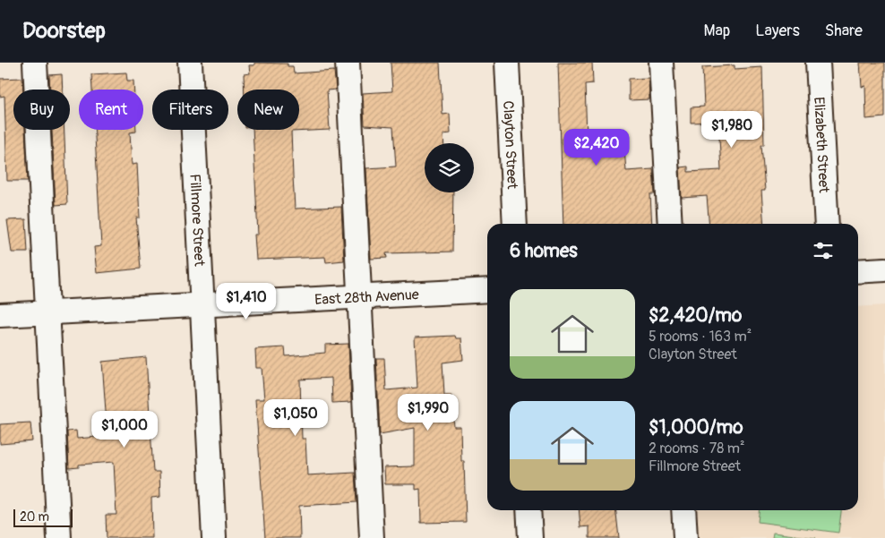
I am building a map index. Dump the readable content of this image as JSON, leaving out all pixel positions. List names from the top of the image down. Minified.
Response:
{"streets":{"street":["Clayton Street","Elizabeth Street","Fillmore Street","East 28th Avenue"]},"crossings":[["Fillmore Street","East 28th Avenue"]],"scale_bar":"20 m","page":{"header":"Doorstep","nav":["Map","Layers","Share"],"chip":["Buy","Rent","Filters","New"],"price":["$1,980","$2,420","$1,410","$1,990","$1,050","$1,000"],"heading":"6 homes","list":[{"name":"$2,420/mo","note":"5 rooms · 163 m² · Clayton Street"},{"name":"$1,000/mo","note":"2 rooms · 78 m² · Fillmore Street"}],"scale":"20 m"}}
